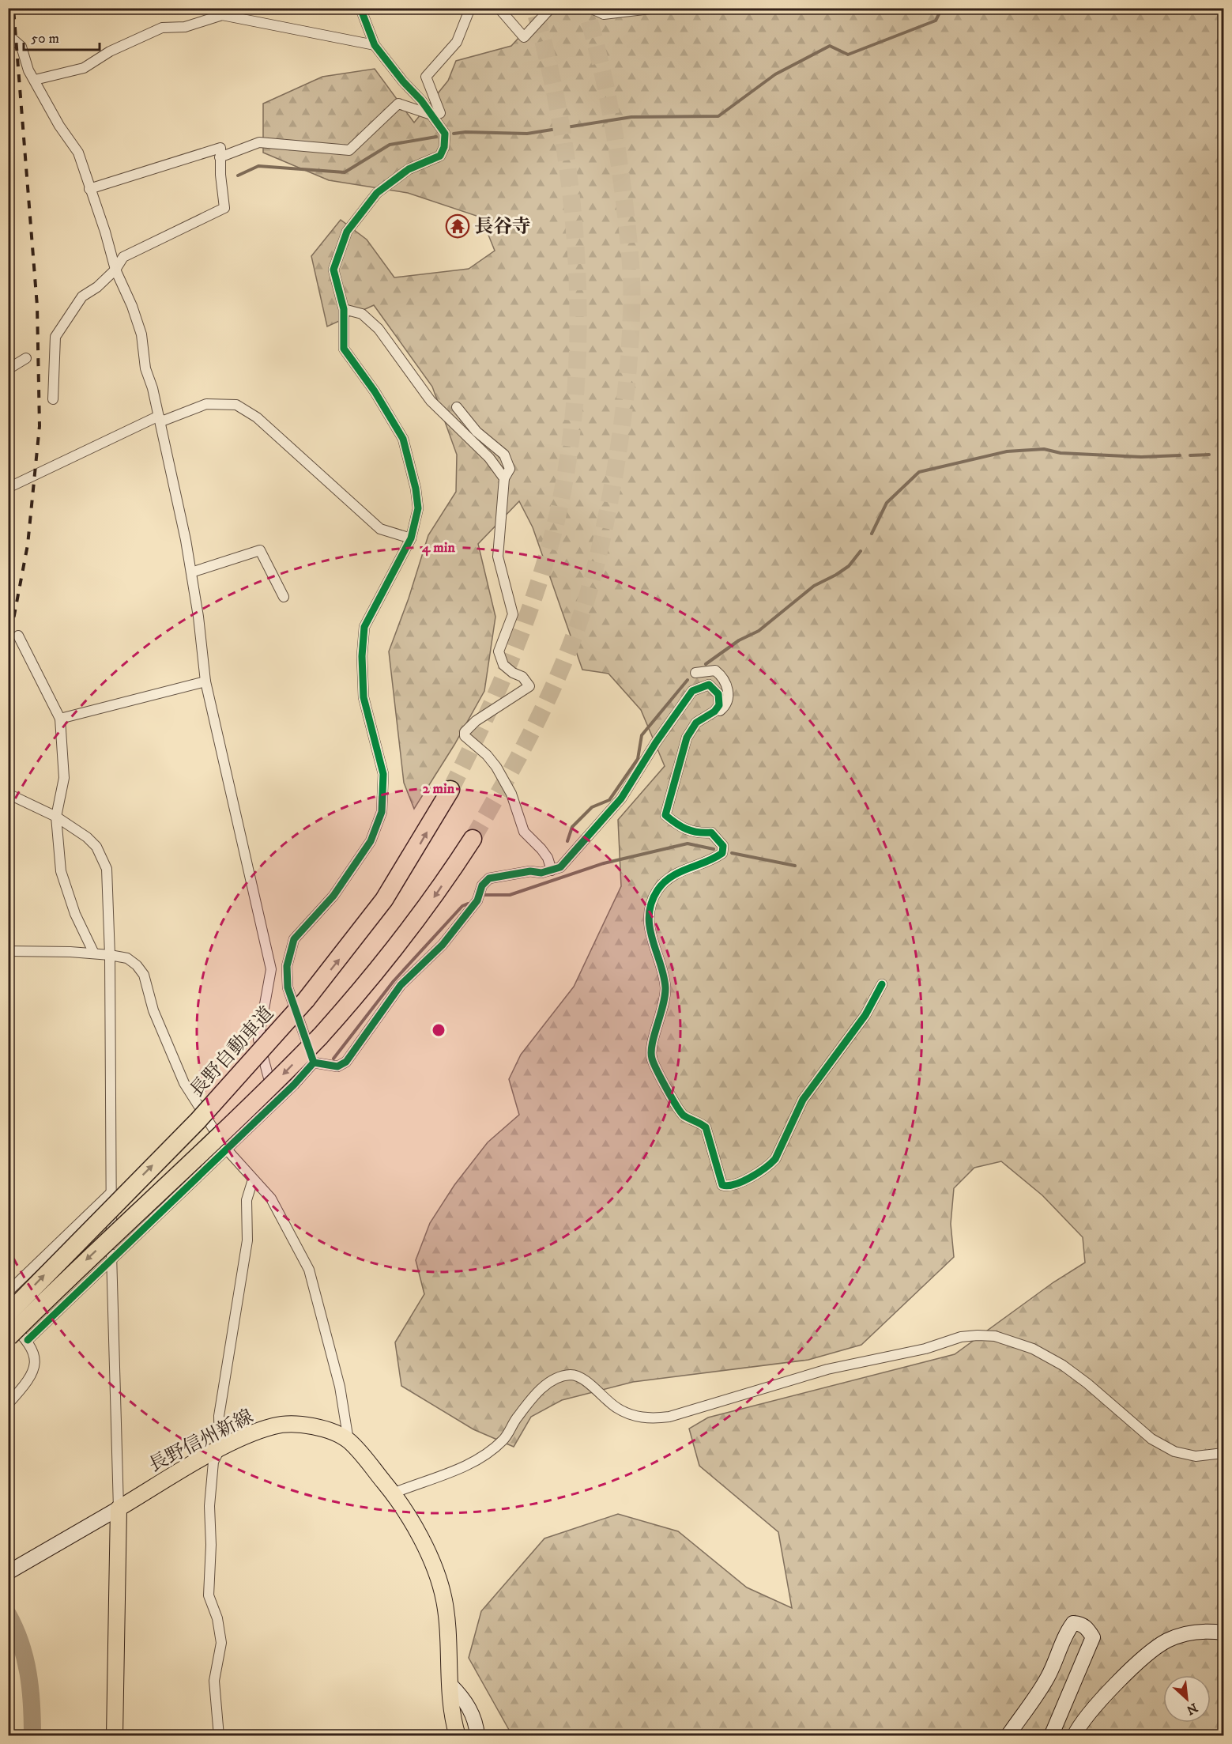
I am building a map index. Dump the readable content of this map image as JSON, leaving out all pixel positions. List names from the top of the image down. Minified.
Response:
{"streets":{"highway":["長野自動車道"],"main road":["長野信州新線"]},"places":{"temple":["長谷寺"]},"scale_bar":"50 m","north":"bottom right","rings":["4 min","2 min"]}
